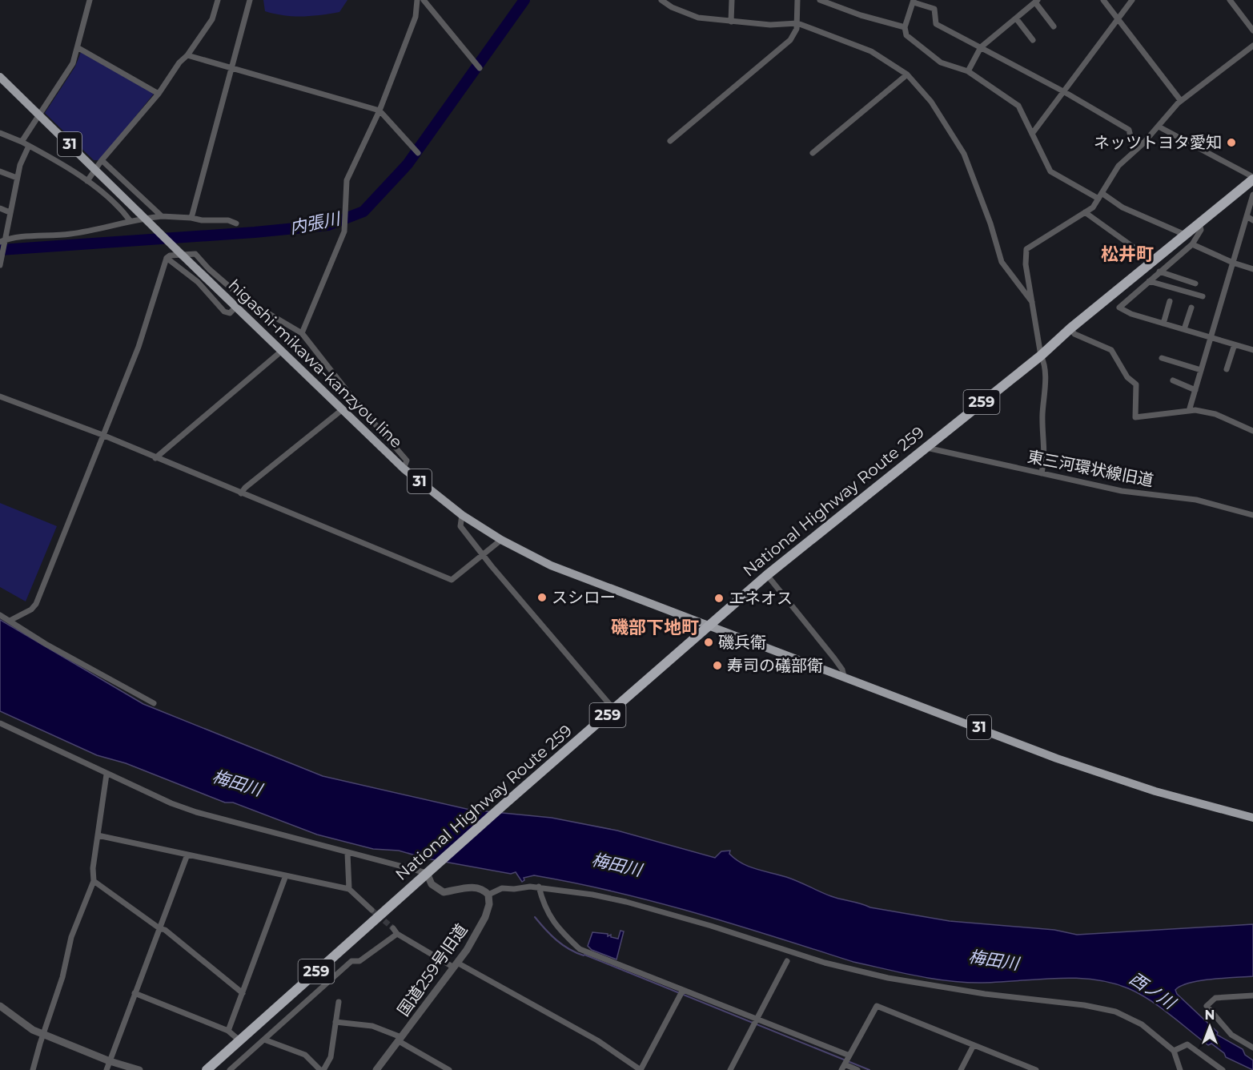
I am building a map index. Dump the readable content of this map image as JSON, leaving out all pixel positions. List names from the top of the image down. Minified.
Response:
{"streets":{"highway":["259","National Highway Route 259"],"main road":["31","higashi-mikawa-kanzyou line"],"street":["東三河環状線旧道","国道259号旧道"]},"crossings":[["higashi-mikawa-kanzyou line","National Highway Route 259"],["東三河環状線旧道","National Highway Route 259"]],"districts":["松井町","磯部下地町"],"water":["内張川","梅田川","西ノ川"],"places":["ネッツトヨタ愛知","スシロー","エネオス","磯兵衛","寿司の礒部衛"],"north":"top"}
